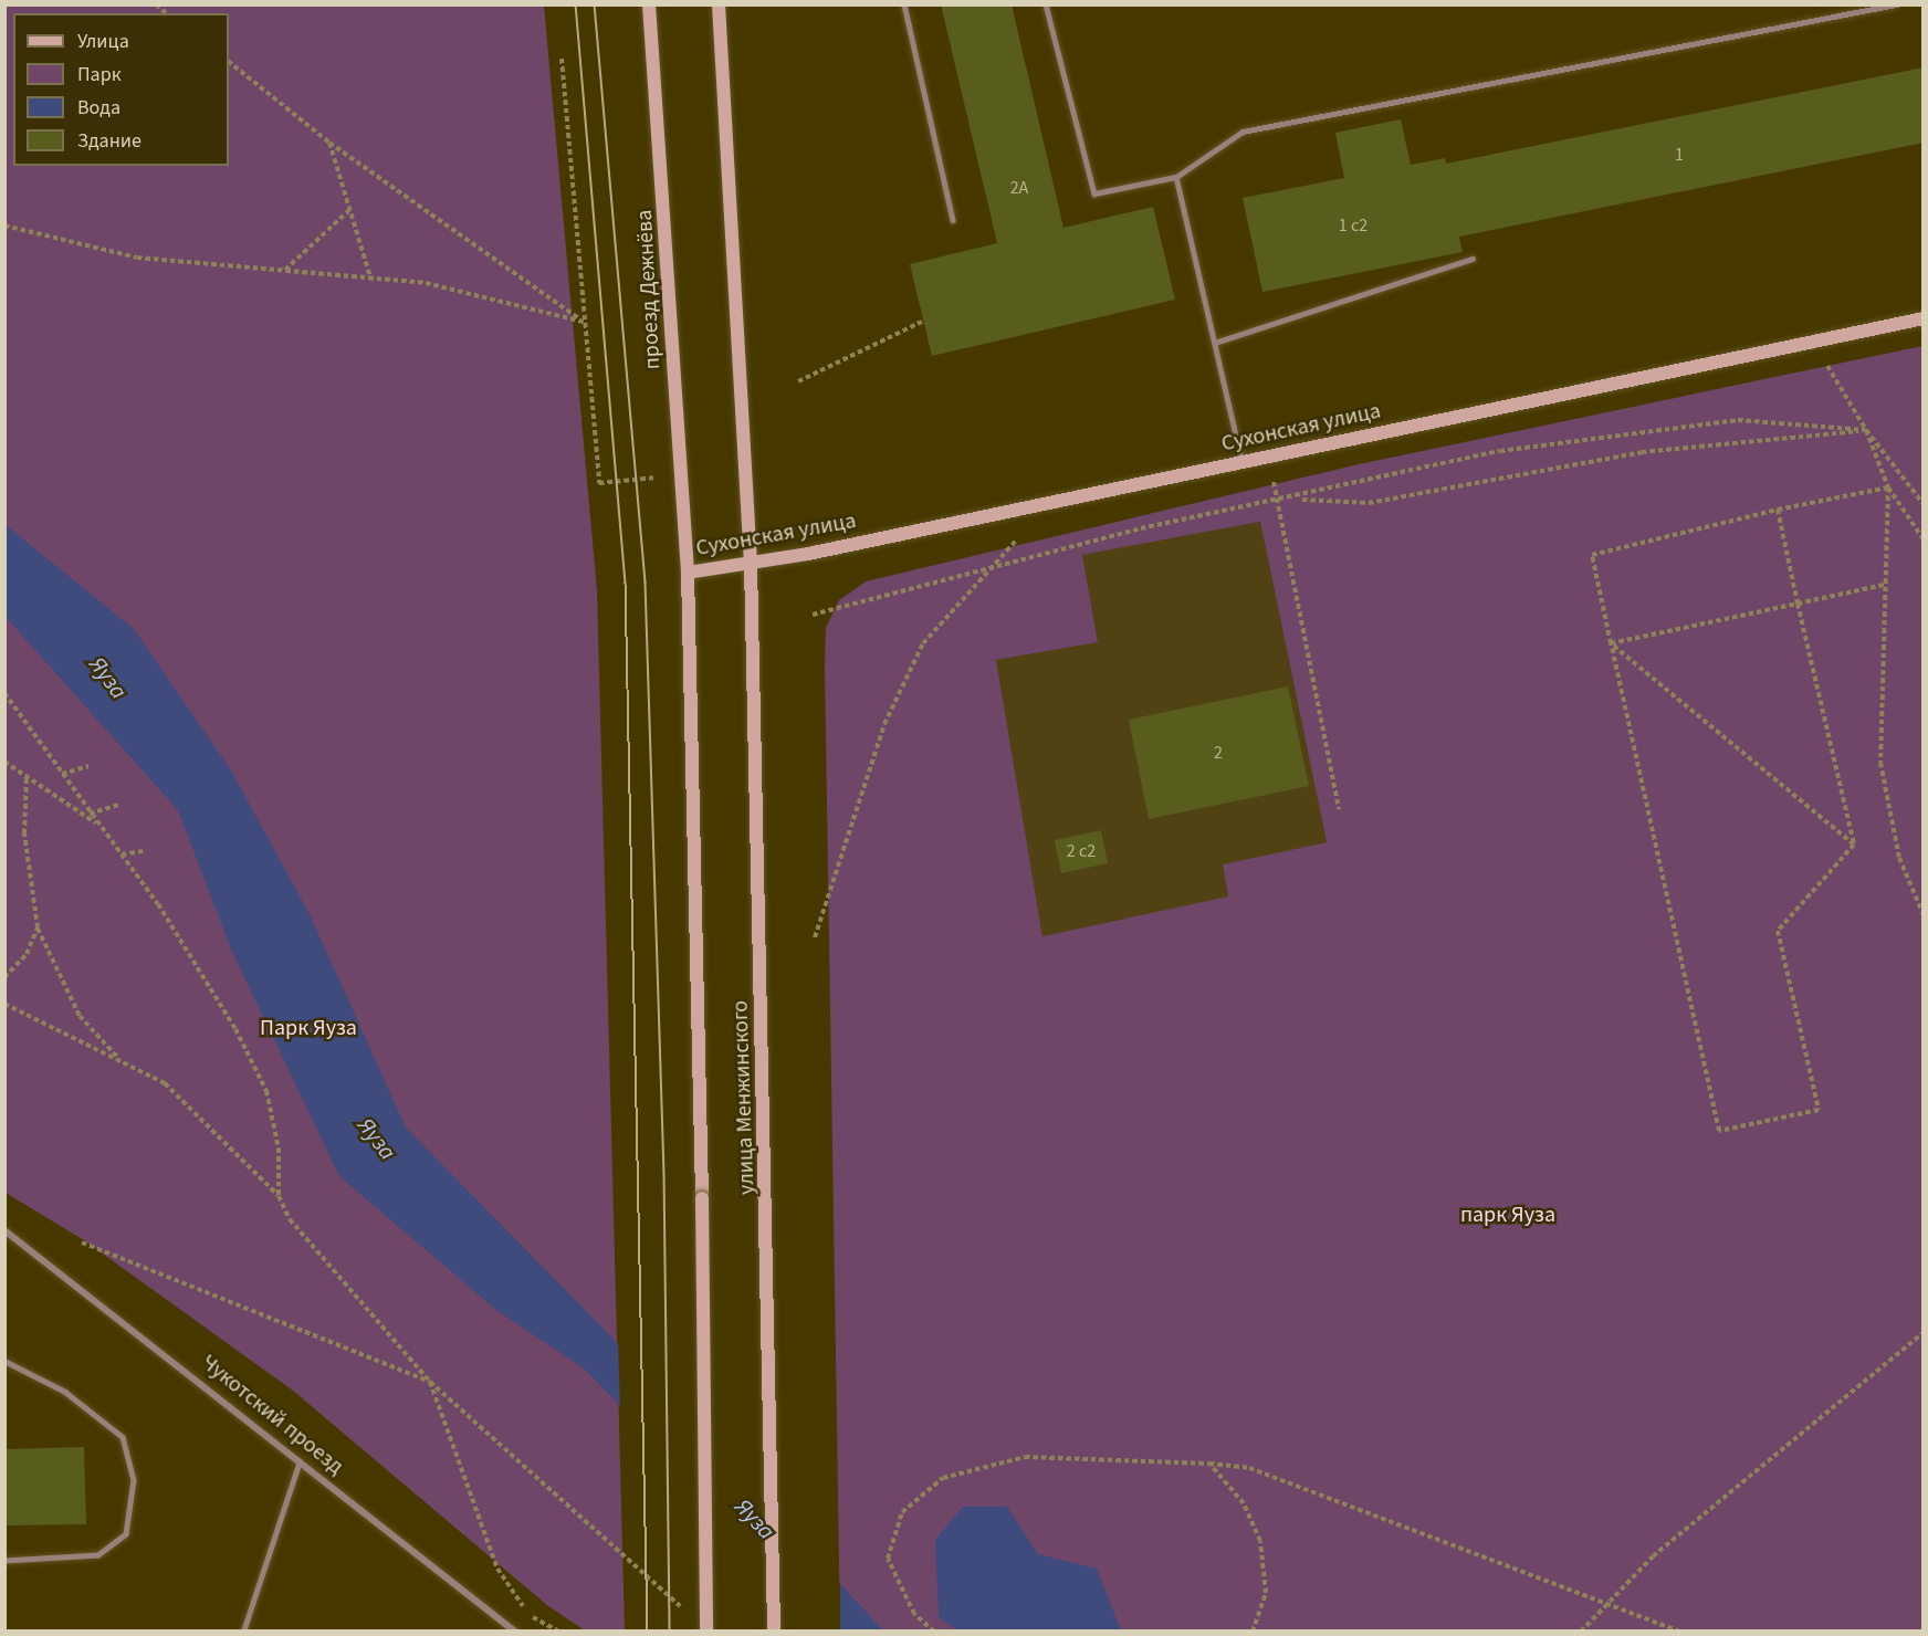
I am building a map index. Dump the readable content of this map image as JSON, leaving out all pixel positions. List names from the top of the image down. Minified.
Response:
{"streets":{"main road":["проезд Дежнёва","Сухонская улица","улица Менжинского"],"street":["Чукотский проезд"]},"crossings":[["проезд Дежнёва","Сухонская улица"],["проезд Дежнёва","улица Менжинского"],["Сухонская улица","улица Менжинского"]],"water":["Яуза"],"parks":["Парк Яуза","парк Яуза"],"house_numbers":["1","2А","1 с2","2","2 с2"],"legend":["Улица","Парк","Вода","Здание"]}
